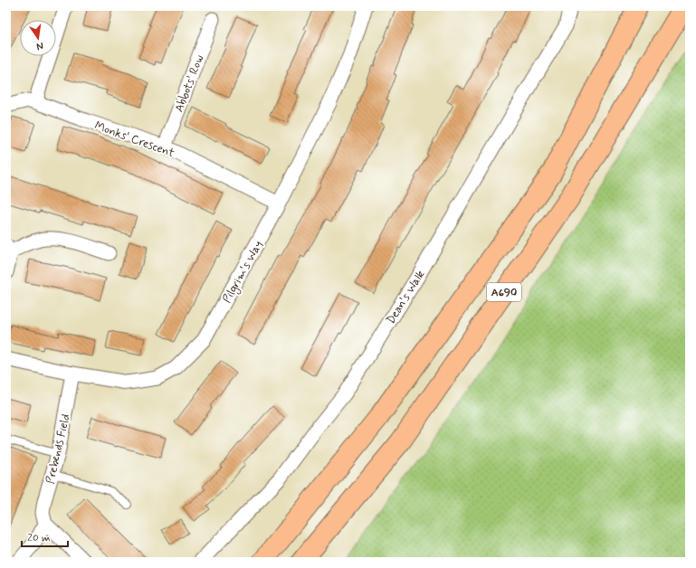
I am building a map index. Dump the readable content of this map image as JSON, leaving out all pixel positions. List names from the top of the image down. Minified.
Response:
{"streets":{"highway":["A690"],"street":["Abbots' Row","Monks' Crescent","Pilgrim's Way","Dean's Walk","Prebends Field"]},"crossings":[["Abbots' Row","Monks' Crescent"],["Monks' Crescent","Pilgrim's Way"],["Pilgrim's Way","Prebends Field"]],"scale_bar":"20 m","north":"bottom"}
